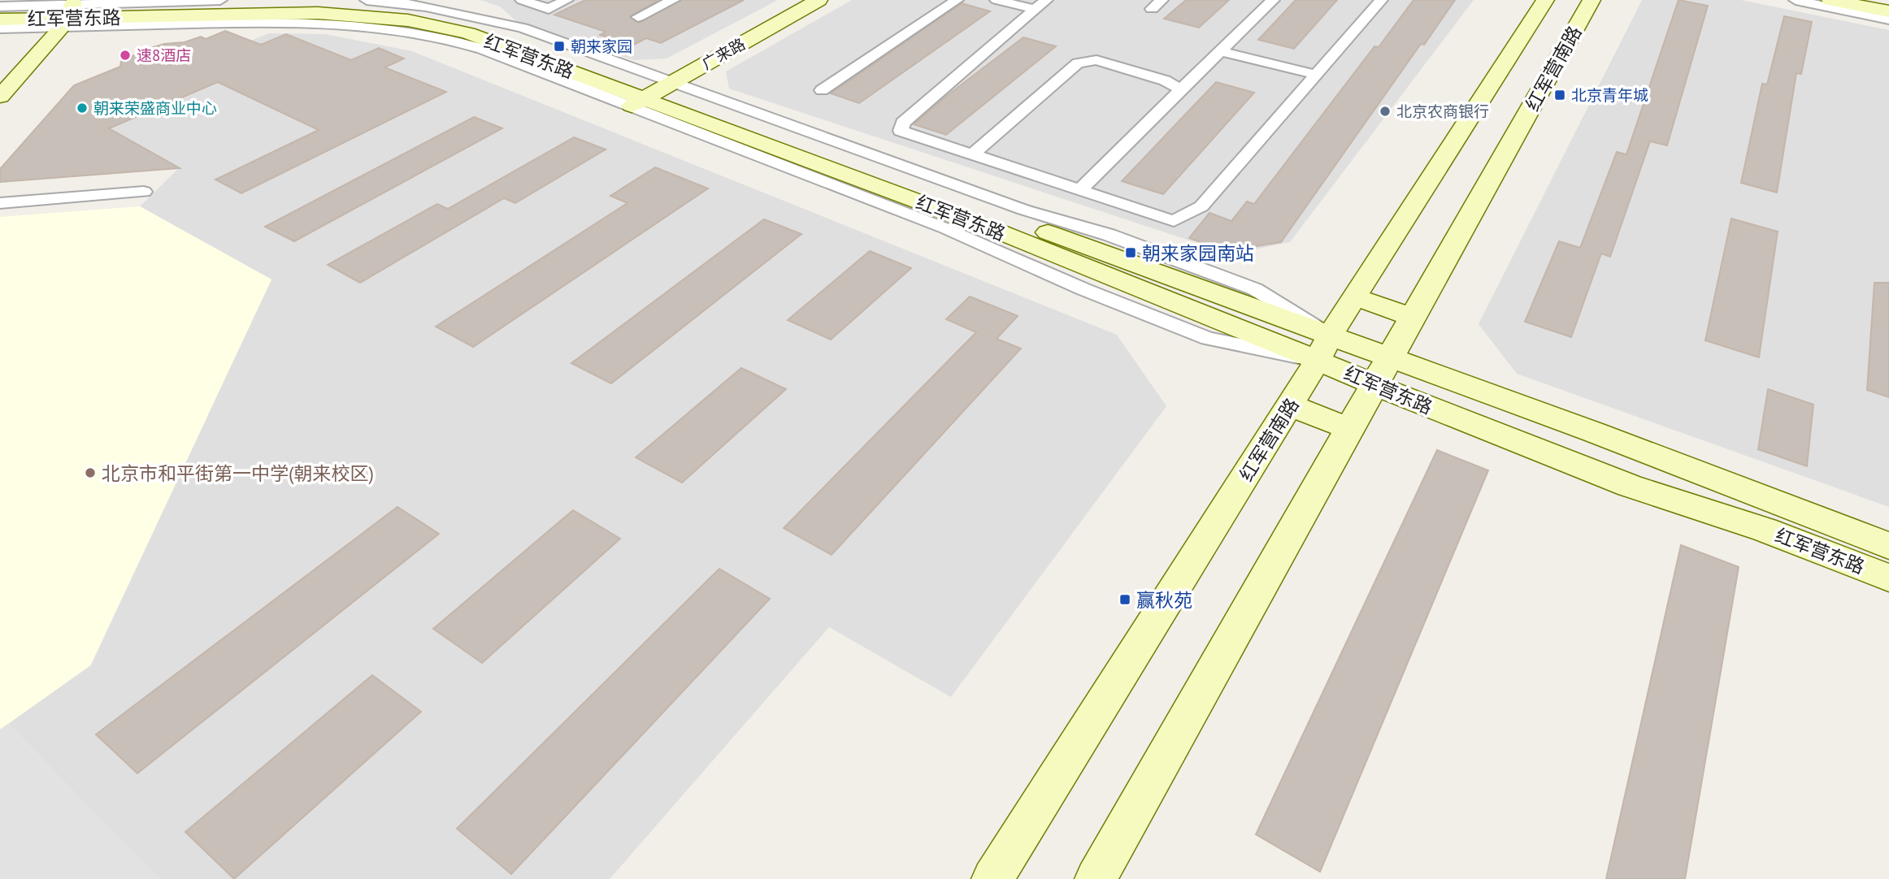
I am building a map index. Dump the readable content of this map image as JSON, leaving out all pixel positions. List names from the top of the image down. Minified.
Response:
{"streets":{"street":["红军营东路","广来路","红军营南路"]},"crossings":[["红军营东路","广来路"],["红军营东路","红军营南路"]],"places":{"transit":["朝来家园","北京青年城","朝来家园南站","赢秋苑"],"other":["速8酒店","朝来荣盛商业中心","北京农商银行","北京市和平街第一中学(朝来校区)"]}}
